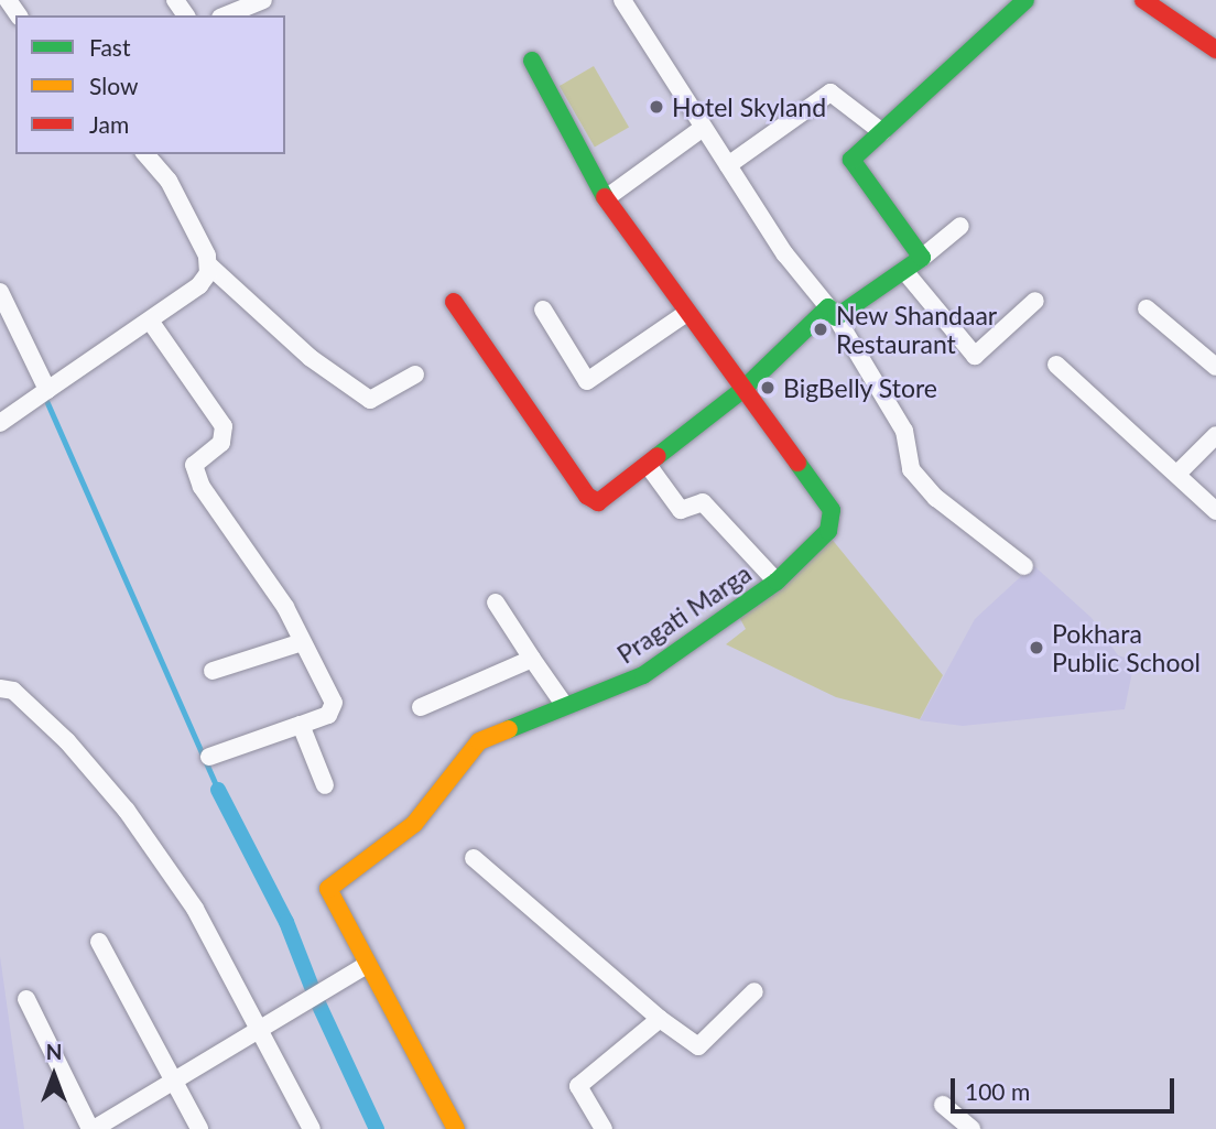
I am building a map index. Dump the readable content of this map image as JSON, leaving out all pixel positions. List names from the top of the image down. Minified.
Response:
{"streets":{"main road":["Pragati Marga"]},"places":["Hotel Skyland","New Shandaar Restaurant","BigBelly Store","Pokhara Public School"],"legend":["Fast","Slow","Jam"],"scale_bar":"100 m","north":"top"}
